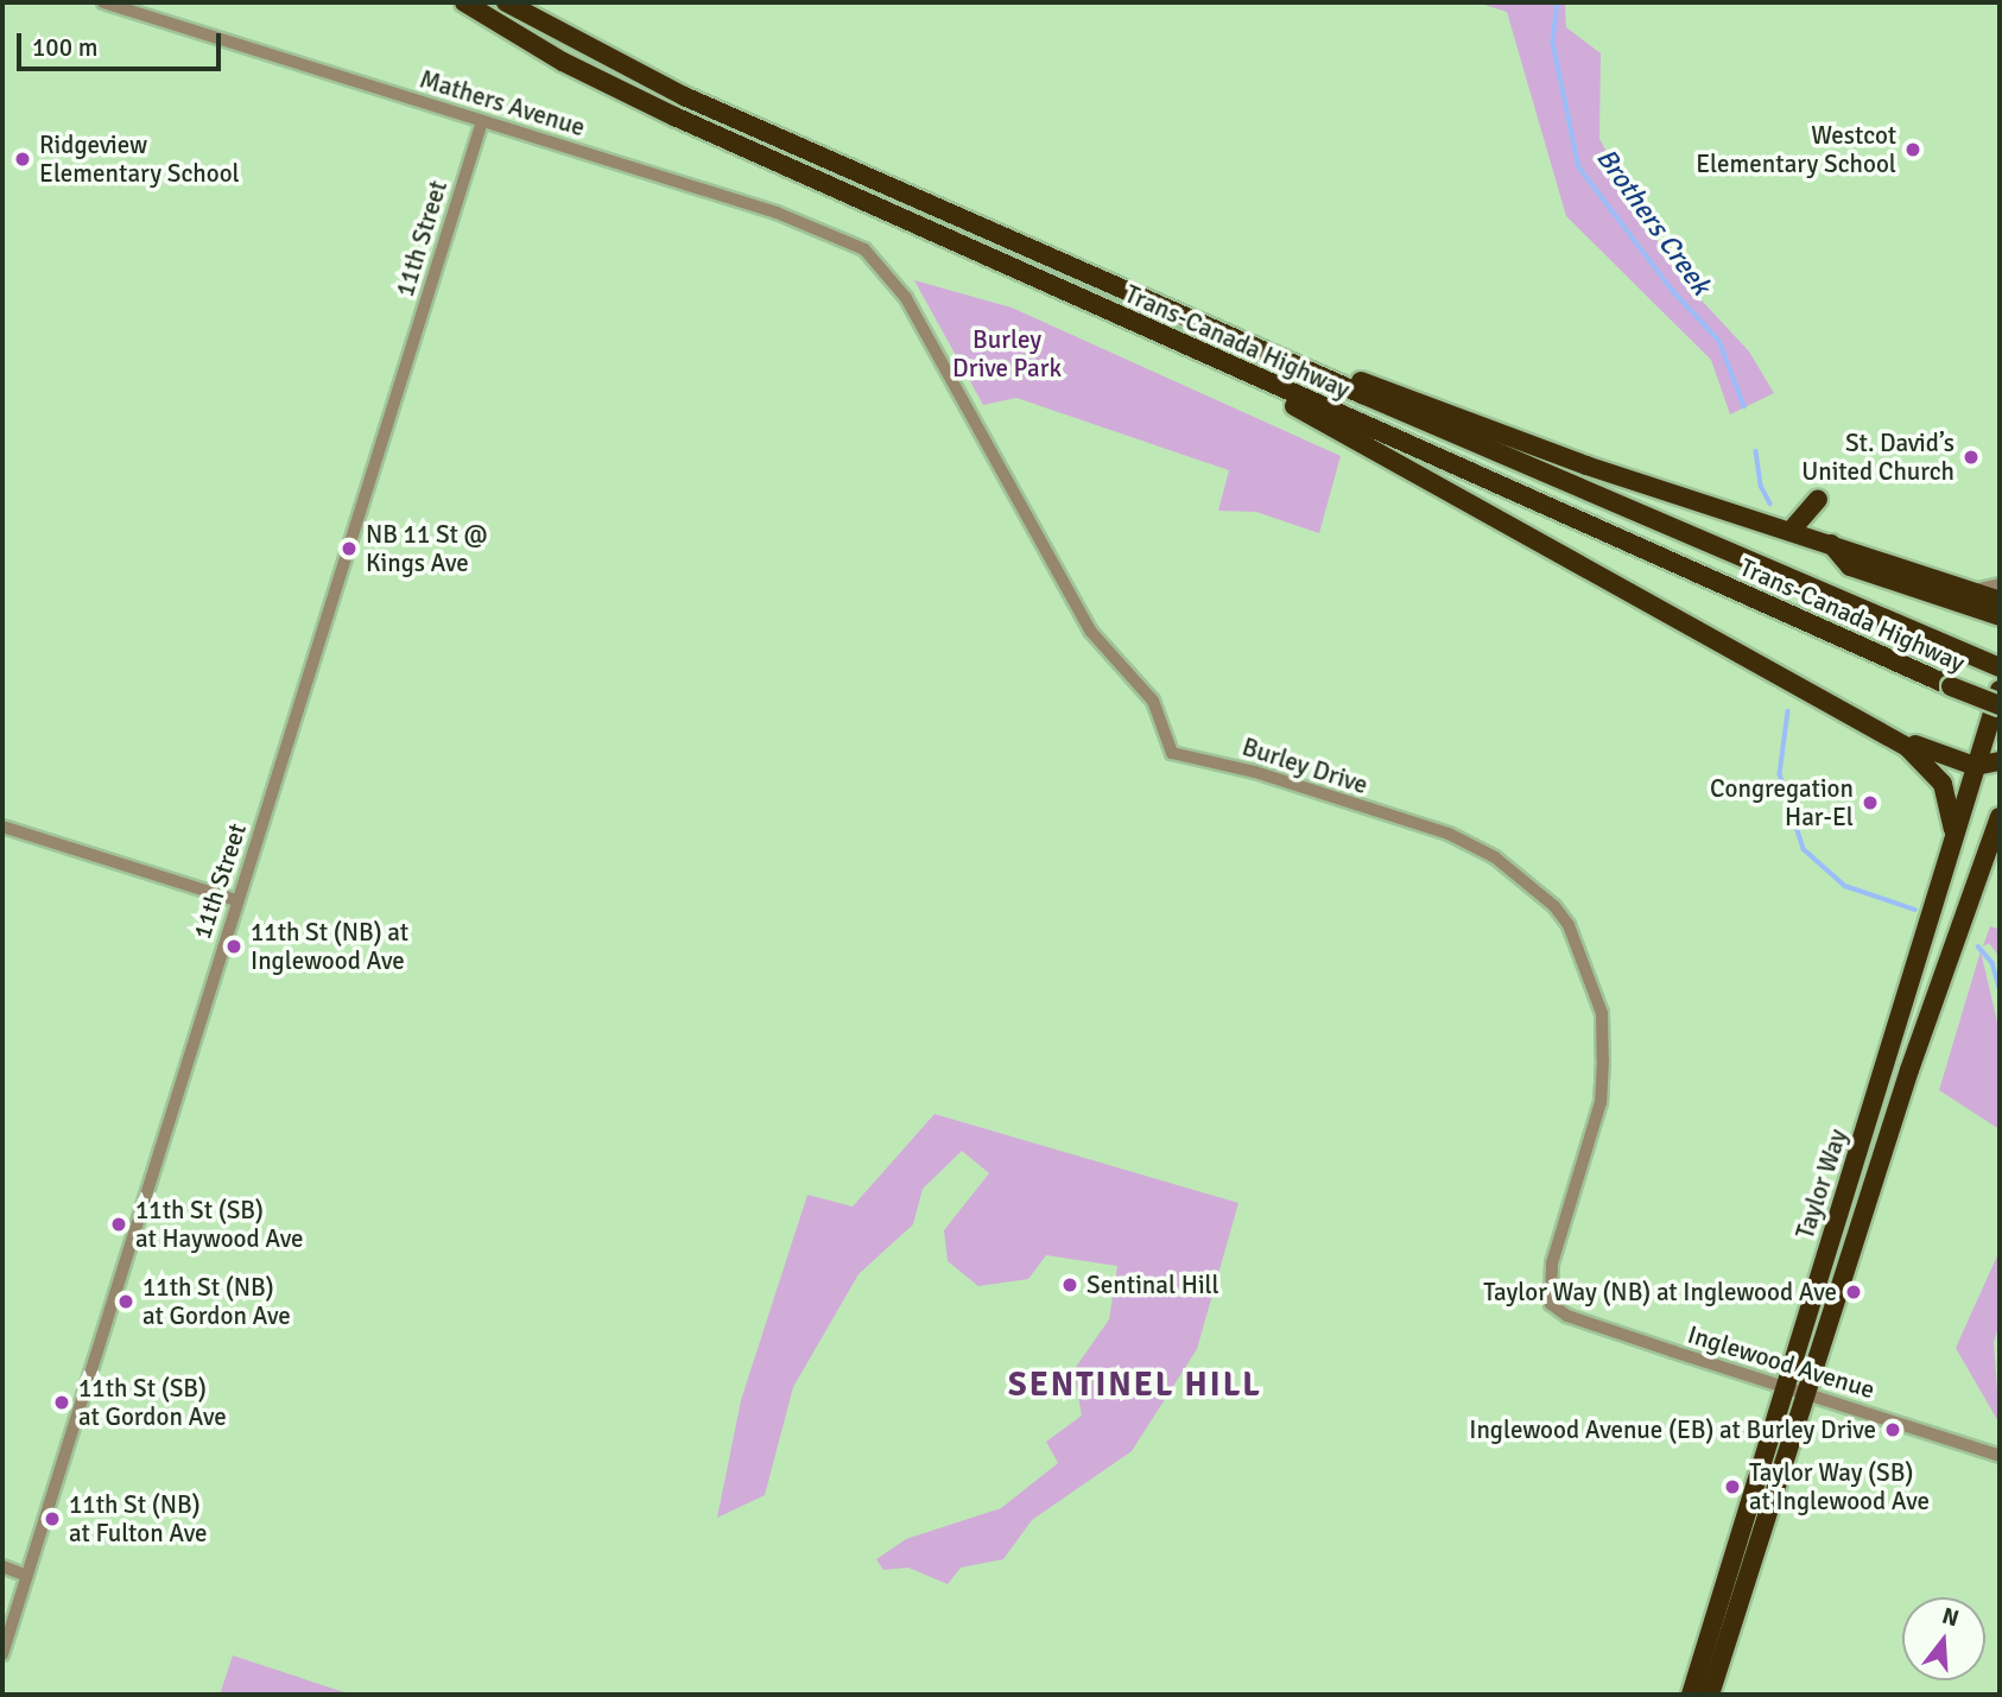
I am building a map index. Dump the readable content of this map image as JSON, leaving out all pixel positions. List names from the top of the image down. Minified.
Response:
{"streets":{"highway":["Trans-Canada Highway","Taylor Way"],"street":["Mathers Avenue","11th Street","Burley Drive","Inglewood Avenue"]},"crossings":[["Mathers Avenue","11th Street"],["Mathers Avenue","Burley Drive"],["Burley Drive","Inglewood Avenue"],["Taylor Way","Inglewood Avenue"]],"districts":["SENTINEL HILL"],"water":["Brothers Creek"],"parks":["Burley Drive Park"],"places":["Westcot Elementary School","Ridgeview Elementary School","St. David’s United Church","NB 11 St @ Kings Ave","Congregation Har-El","11th St (NB) at Inglewood Ave","11th St (SB) at Haywood Ave","Sentinal Hill","Taylor Way (NB) at Inglewood Ave","11th St (NB) at Gordon Ave","11th St (SB) at Gordon Ave","Inglewood Avenue (EB) at Burley Drive","Taylor Way (SB) at Inglewood Ave","11th St (NB) at Fulton Ave"],"scale_bar":"100 m","north":"top"}
